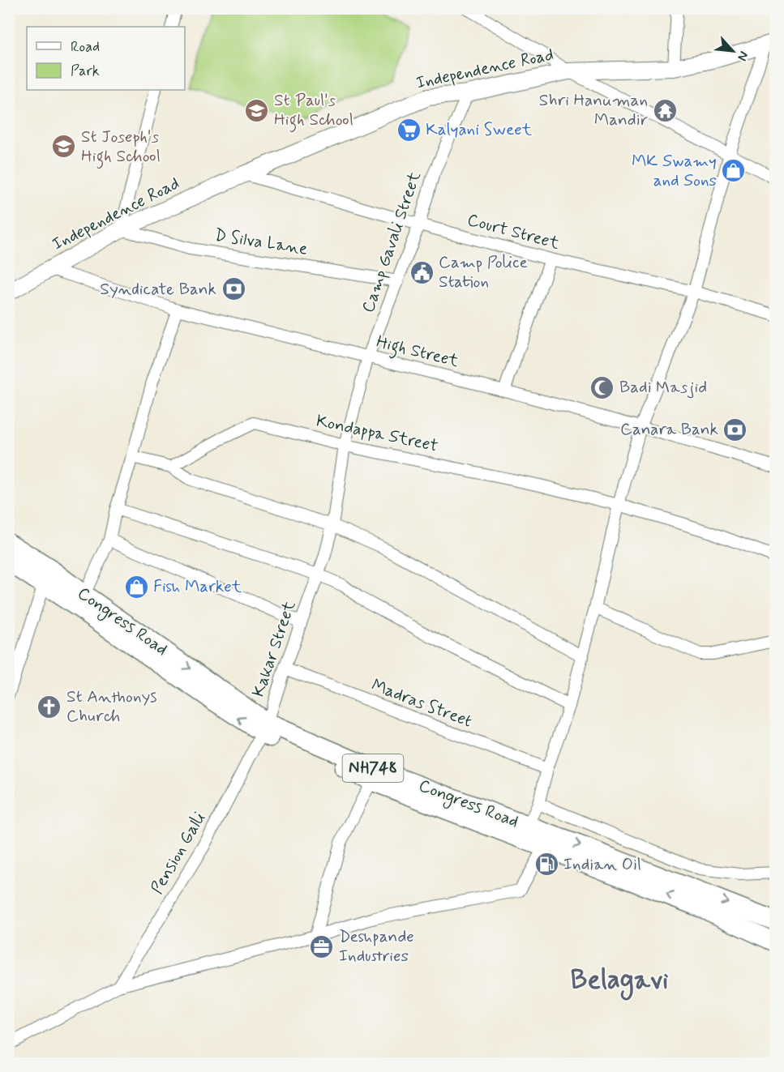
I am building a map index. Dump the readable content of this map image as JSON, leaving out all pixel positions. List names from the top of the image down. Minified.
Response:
{"streets":{"highway":["Congress Road","NH748"],"main road":["Independence Road"],"street":["Court Street","D Silva Lane","Camp Gavali Street","High Street","Kondappa Street","Kakar Street","Madras Street","Pension Galli"]},"crossings":[["Independence Road","Court Street"],["Independence Road","D Silva Lane"],["Independence Road","Camp Gavali Street"],["Independence Road","High Street"],["Court Street","Camp Gavali Street"],["D Silva Lane","Camp Gavali Street"],["Camp Gavali Street","High Street"],["Camp Gavali Street","Kondappa Street"],["Camp Gavali Street","Kakar Street"],["Congress Road","Kakar Street"],["Congress Road","Pension Galli"],["Kakar Street","Madras Street"],["Kakar Street","Pension Galli"]],"districts":["Belagavi"],"places":{"school or university":["St Paul's High School","St Joseph's High School"],"temple":["Shri Hanuman Mandir"],"supermarket":["Kalyani Sweet"],"shop":["MK Swamy and Sons","Fish Market"],"public building":["Camp Police Station"],"bank":["Syndicate Bank","Canara Bank"],"mosque":["Badi Masjid"],"church":["St Anthonys Church"],"fuel station":["Indian Oil"],"office":["Deshpande Industries"]},"legend":["Road","Park"],"north":"bottom right"}
